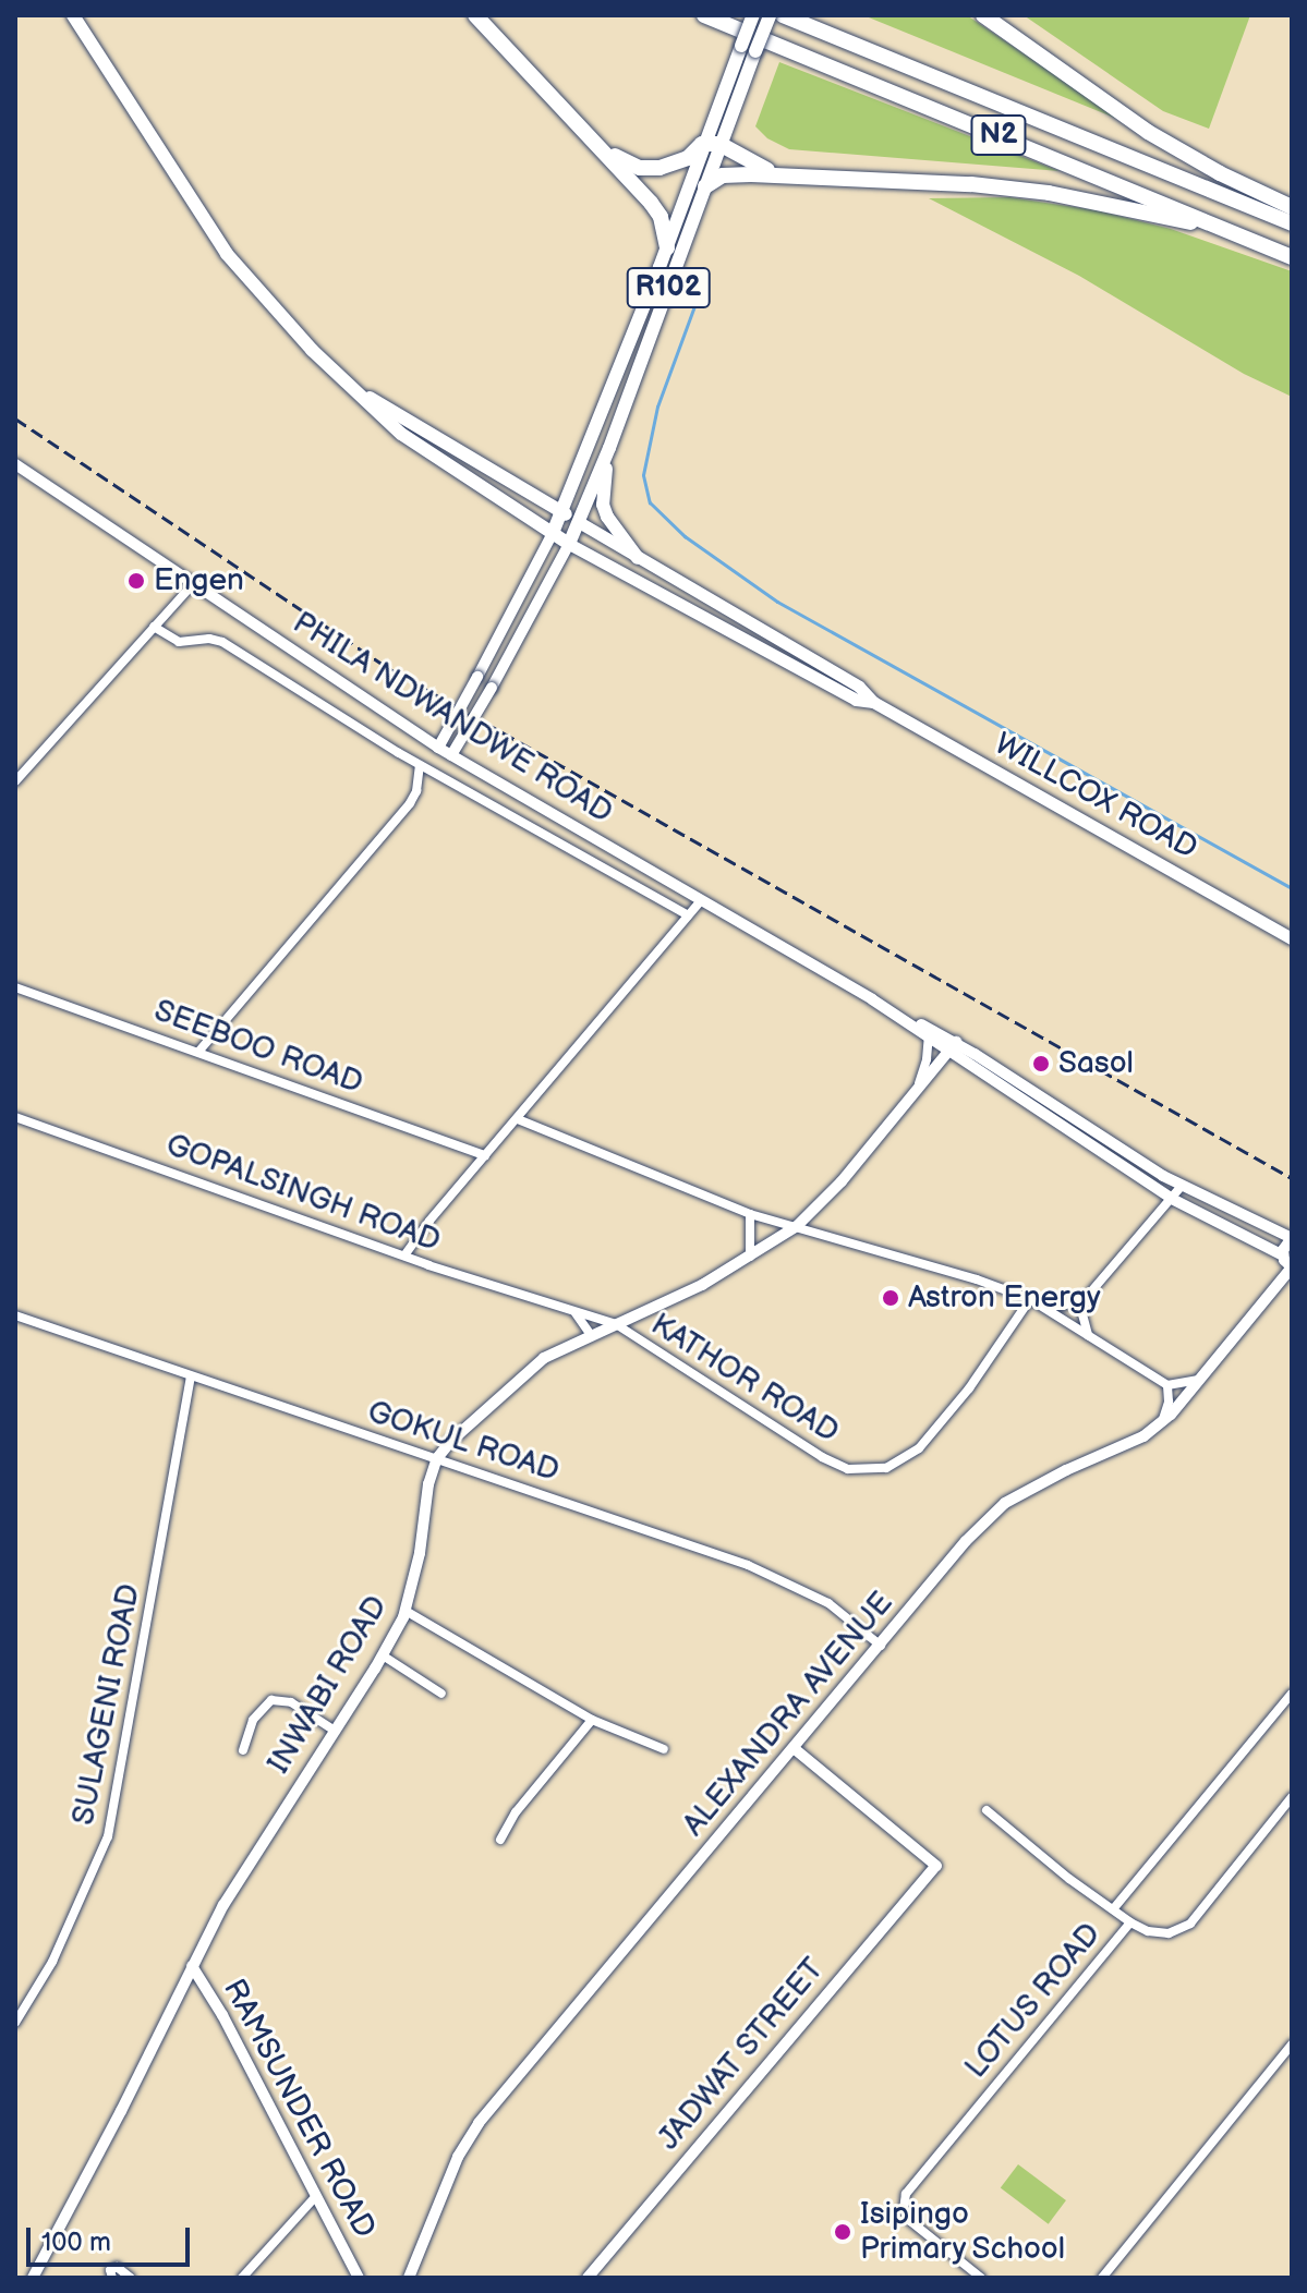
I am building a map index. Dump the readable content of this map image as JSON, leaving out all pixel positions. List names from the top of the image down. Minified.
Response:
{"streets":{"highway":["N2"],"main road":["R102","WILLCOX ROAD"],"street":["PHILA NDWANDWE ROAD","SEEBOO ROAD","GOPALSINGH ROAD","KATHOR ROAD","GOKUL ROAD","INWABI ROAD","SULAGENI ROAD","ALEXANDRA AVENUE","LOTUS ROAD","JADWAT STREET","RAMSUNDER ROAD"]},"crossings":[["R102","WILLCOX ROAD"],["PHILA NDWANDWE ROAD","INWABI ROAD"],["GOPALSINGH ROAD","KATHOR ROAD"],["GOPALSINGH ROAD","INWABI ROAD"],["KATHOR ROAD","INWABI ROAD"],["GOKUL ROAD","INWABI ROAD"],["GOKUL ROAD","SULAGENI ROAD"],["GOKUL ROAD","ALEXANDRA AVENUE"],["INWABI ROAD","RAMSUNDER ROAD"],["ALEXANDRA AVENUE","JADWAT STREET"]],"places":["Engen","Sasol","Astron Energy","Isipingo Primary School"],"scale_bar":"100 m"}
